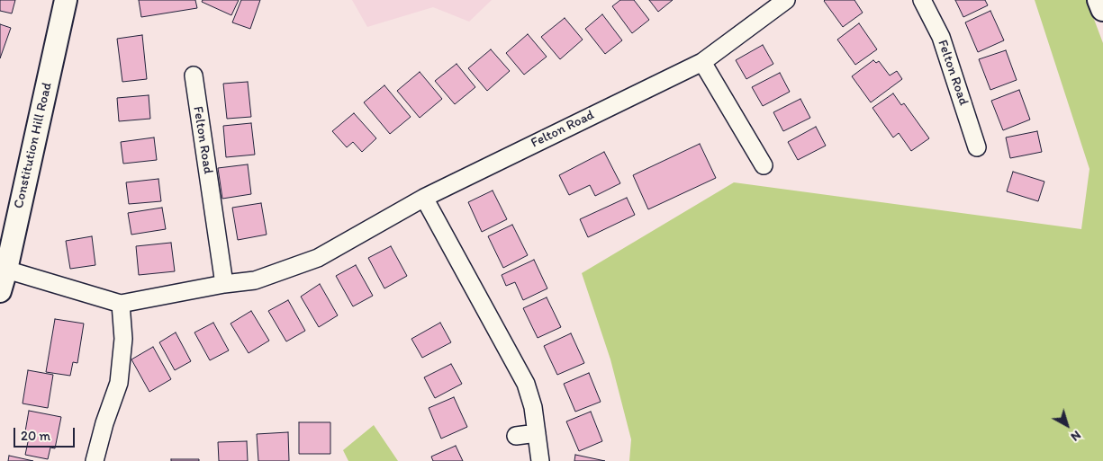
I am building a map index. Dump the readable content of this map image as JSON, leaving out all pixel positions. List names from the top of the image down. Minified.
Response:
{"streets":{"street":["Felton Road","Constitution Hill Road"]},"crossings":[["Felton Road","Constitution Hill Road"]],"scale_bar":"20 m","north":"bottom right"}
